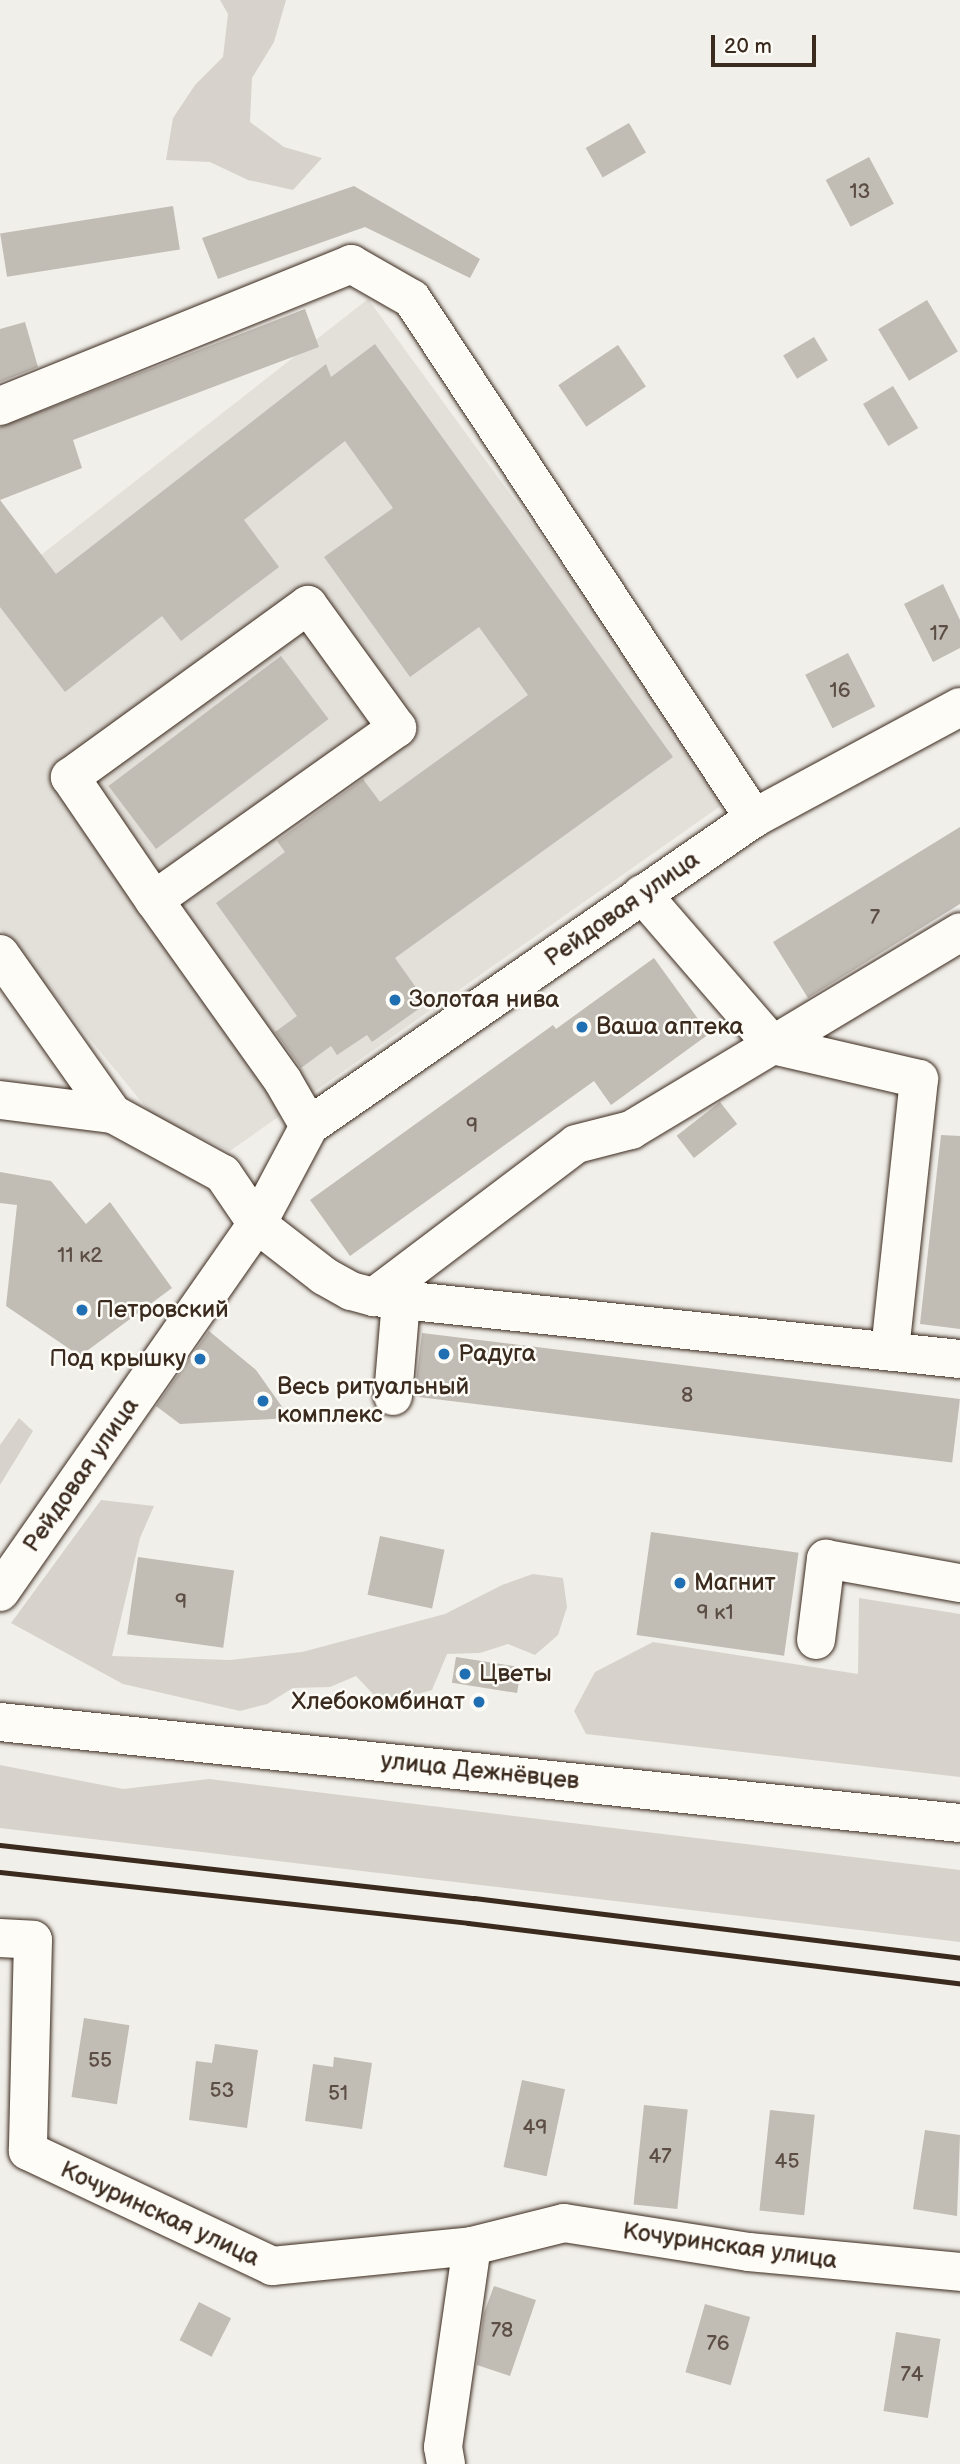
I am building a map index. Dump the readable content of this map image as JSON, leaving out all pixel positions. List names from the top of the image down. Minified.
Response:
{"streets":{"street":["Рейдовая улица","улица Дежнёвцев","Кочуринская улица"]},"places":["Золотая нива","Ваша аптека","Петровский","Радуга","Под крышку","Весь ритуальный комплекс","Магнит","Цветы","Хлебокомбинат"],"house_numbers":["13","17","16","7","9","11 к2","8","9","9 к1","55","53","51","49","47","45","78","76","74"],"scale_bar":"20 m"}
